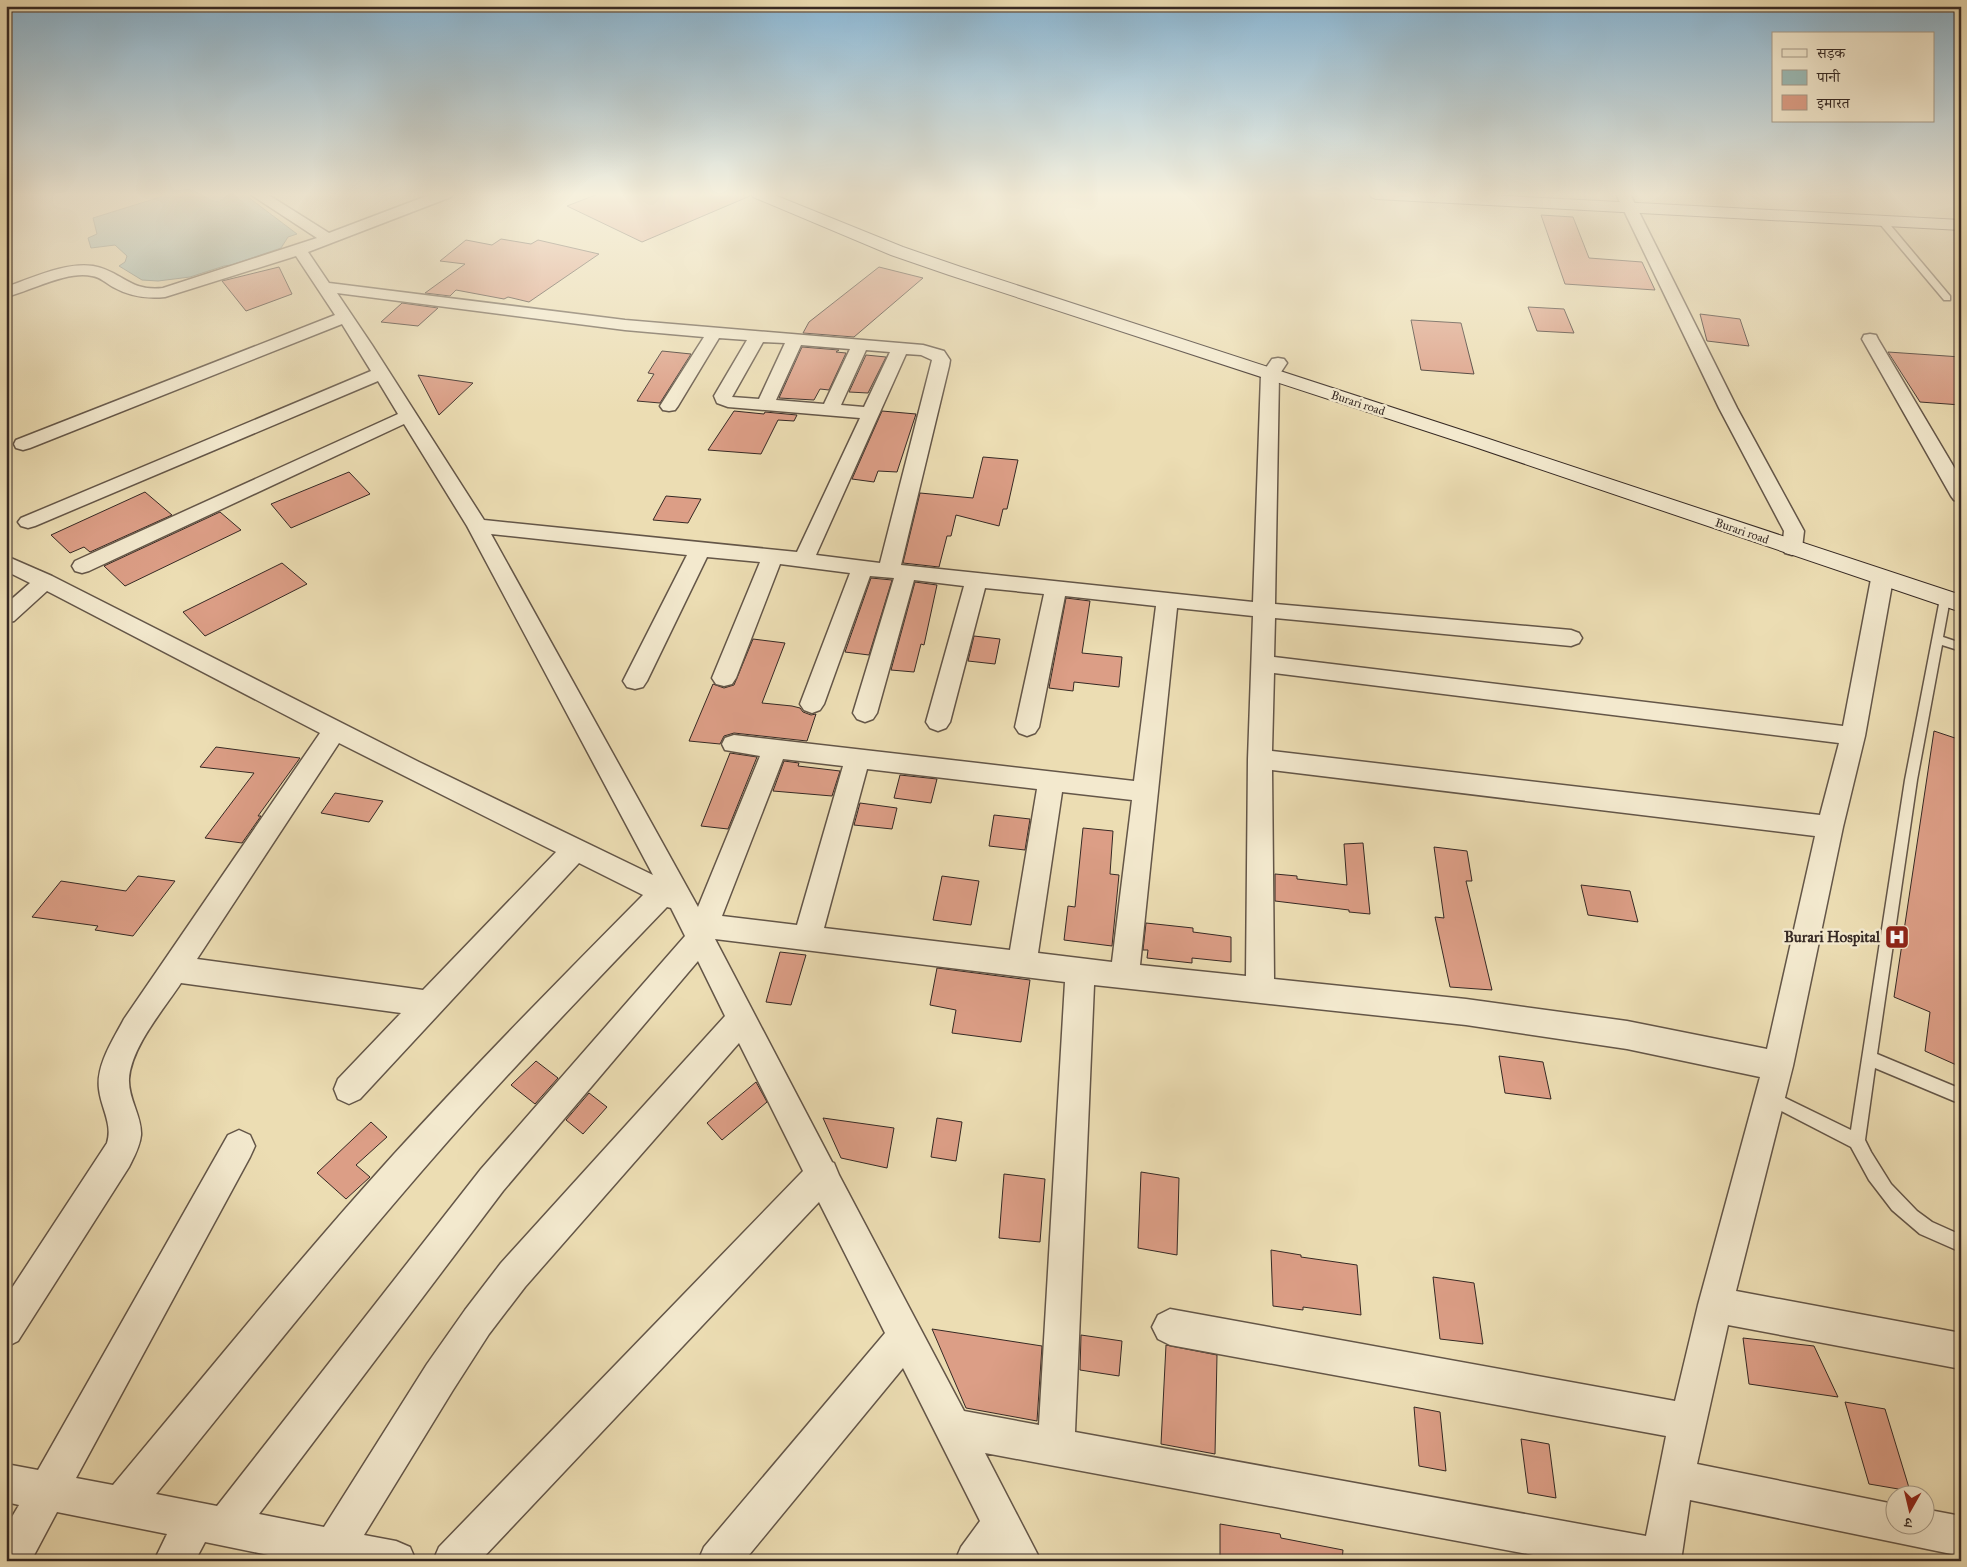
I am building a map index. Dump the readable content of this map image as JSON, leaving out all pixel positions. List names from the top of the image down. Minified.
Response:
{"streets":{"main road":["Burari road"]},"places":{"hospital":["Burari Hospital"]},"legend":["सड़क","पानी","इमारत"],"north":"bottom"}
